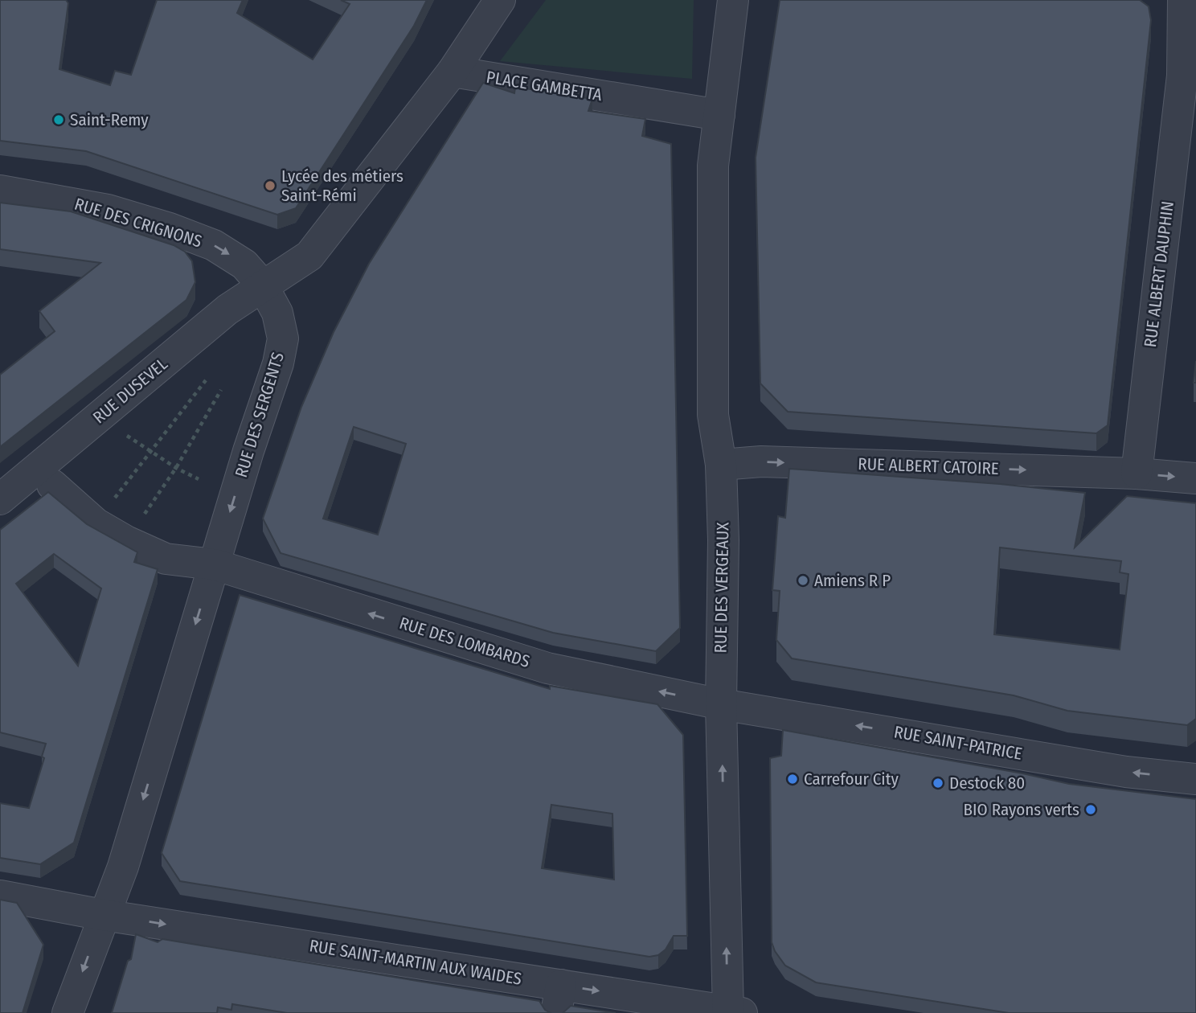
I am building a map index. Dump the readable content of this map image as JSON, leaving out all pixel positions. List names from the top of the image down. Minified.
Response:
{"streets":{"street":["PLACE GAMBETTA","RUE DES CRIGNONS","RUE ALBERT DAUPHIN","RUE DUSEVEL","RUE DES SERGENTS","RUE ALBERT CATOIRE","RUE DES VERGEAUX","RUE DES LOMBARDS","RUE SAINT-PATRICE","RUE SAINT-MARTIN AUX WAIDES"]},"crossings":[["PLACE GAMBETTA","RUE DES VERGEAUX"],["RUE DES CRIGNONS","RUE DUSEVEL"],["RUE DES CRIGNONS","RUE DES SERGENTS"],["RUE ALBERT DAUPHIN","RUE ALBERT CATOIRE"],["RUE DUSEVEL","RUE DES SERGENTS"],["RUE DES SERGENTS","RUE DES LOMBARDS"],["RUE DES SERGENTS","RUE SAINT-MARTIN AUX WAIDES"],["RUE ALBERT CATOIRE","RUE DES VERGEAUX"],["RUE DES VERGEAUX","RUE DES LOMBARDS"],["RUE DES VERGEAUX","RUE SAINT-PATRICE"],["RUE DES VERGEAUX","RUE SAINT-MARTIN AUX WAIDES"],["RUE DES LOMBARDS","RUE SAINT-PATRICE"]],"one_way":["RUE DES CRIGNONS","RUE DES SERGENTS","RUE ALBERT CATOIRE","RUE DES LOMBARDS","RUE SAINT-PATRICE","RUE SAINT-MARTIN AUX WAIDES"],"places":["Saint-Remy","Lycée des métiers Saint-Rémi","Amiens R P","Carrefour City","Destock 80","BIO Rayons verts"]}
